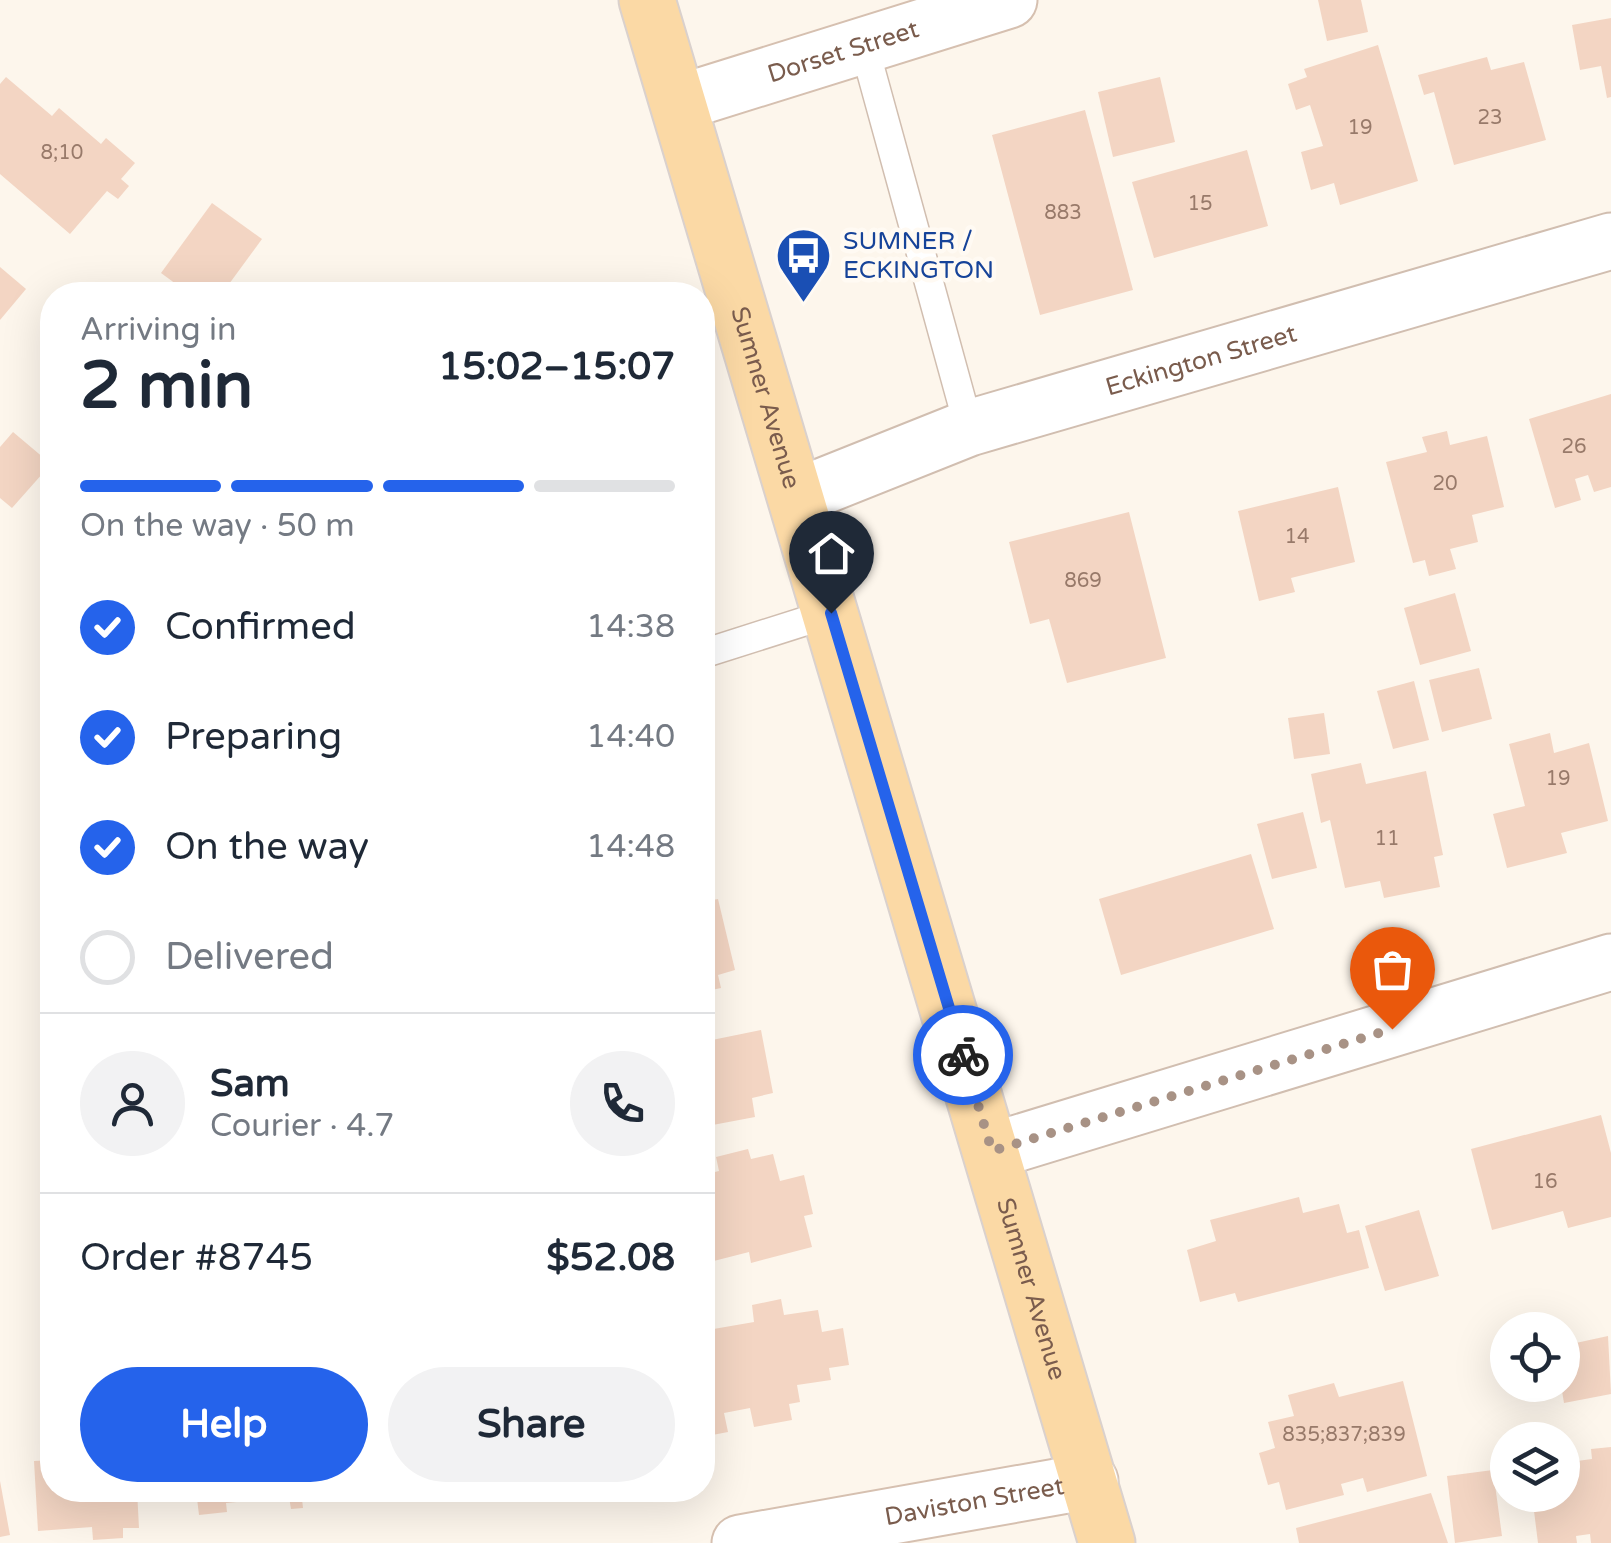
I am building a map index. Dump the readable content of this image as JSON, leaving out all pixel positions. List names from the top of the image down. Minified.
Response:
{"streets":{"main road":["Sumner Avenue"],"street":["Dorset Street","Eckington Street","Daviston Street"]},"crossings":[["Dorset Street","Sumner Avenue"],["Eckington Street","Sumner Avenue"],["Sumner Avenue","Daviston Street"]],"places":{"bus stop":["SUMNER / ECKINGTON"]},"house_numbers":["23","19","8;10","15","883","26","20","14","869","19","11","16","835;837;839"],"page":{"heading":["2 min","Arriving in","15:02–15:07"],"panel":["Sam","Courier · 4.7","Order #8745","$52.08"],"bar":"On the way · 50 m","list":[["Confirmed","14:38"],["Preparing","14:40"],["On the way","14:48"],"Delivered"],"buttons":["Help","Share"]}}
